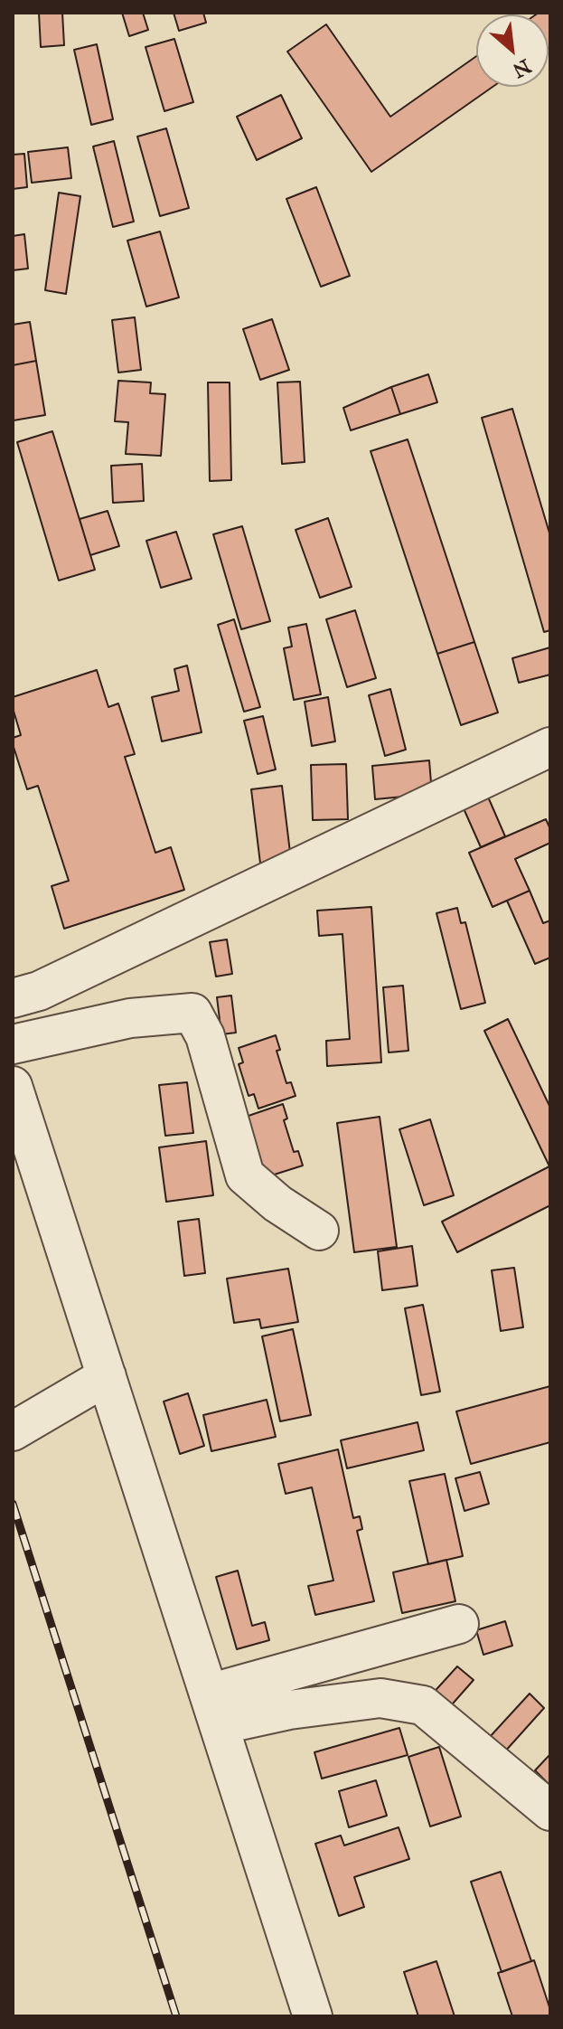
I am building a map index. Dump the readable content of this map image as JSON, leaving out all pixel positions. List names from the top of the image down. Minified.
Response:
{"north":"bottom right"}
